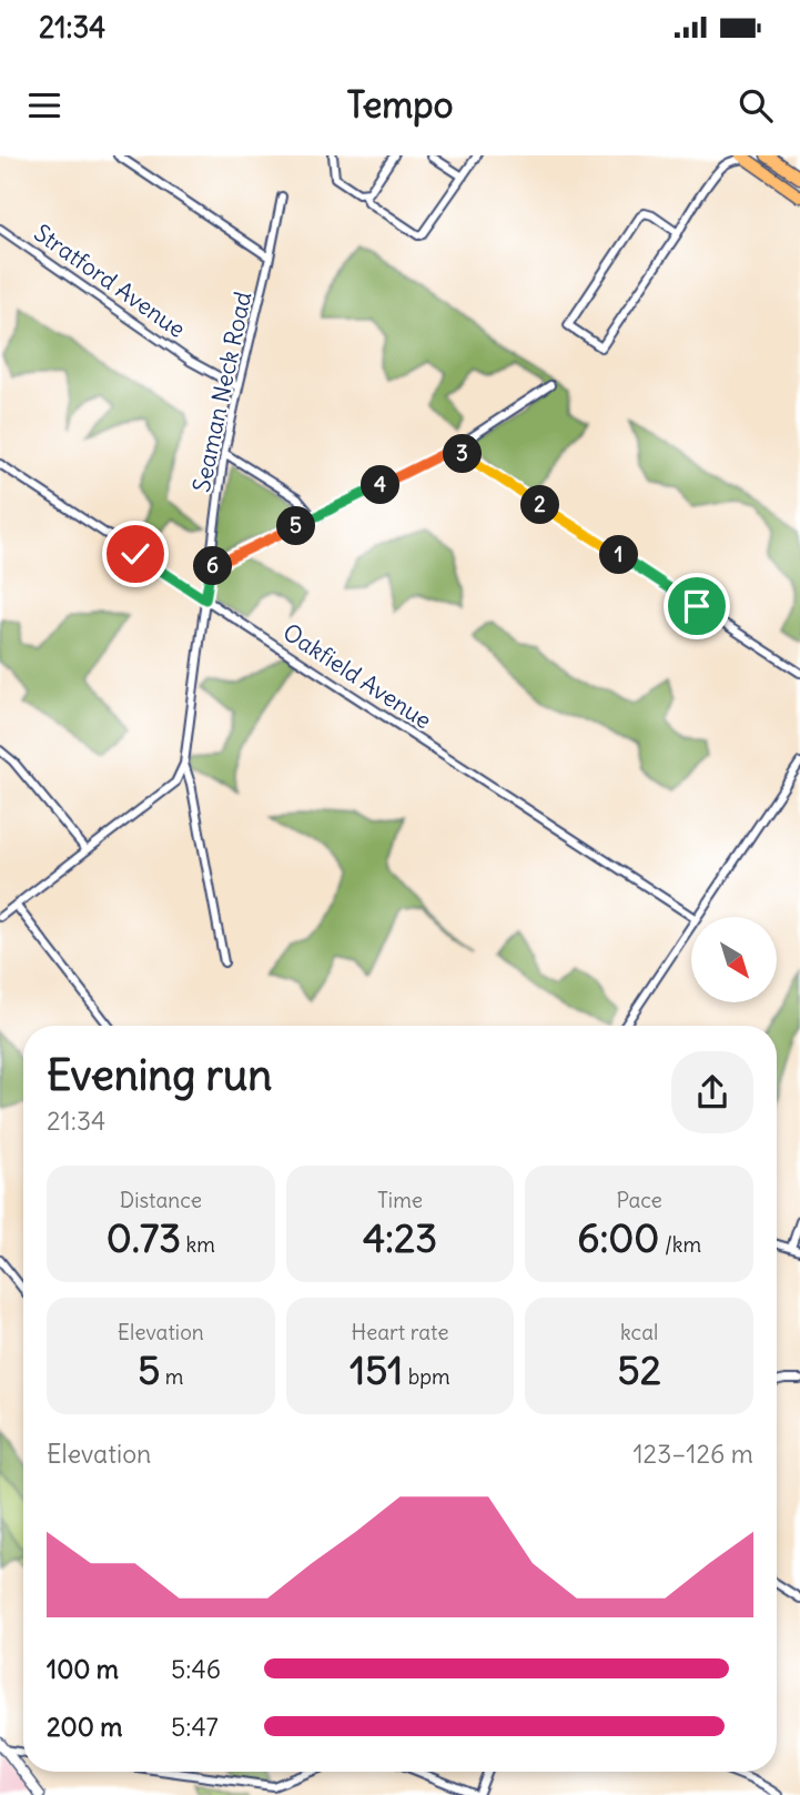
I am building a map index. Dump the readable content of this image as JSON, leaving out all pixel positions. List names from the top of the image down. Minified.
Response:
{"streets":{"street":["Stratford Avenue","Seaman Neck Road","Oakfield Avenue"]},"crossings":[["Stratford Avenue","Seaman Neck Road"],["Seaman Neck Road","Oakfield Avenue"]],"north":"bottom right","page":{"status":"21:34","header":"Tempo","pins":["3","4","2","5","1","6"],"heading":["Evening run","21:34"],"stats":[["Distance","0.73 km"],["Time","4:23"],["Pace","6:00 /km"],["Elevation","5 m"],["Heart rate","151 bpm"],["kcal","52"]],"chart":["Elevation","123–126 m"],"list":[{"name":"100 m","note":"5:46"},{"name":"200 m","note":"5:47"}]}}
